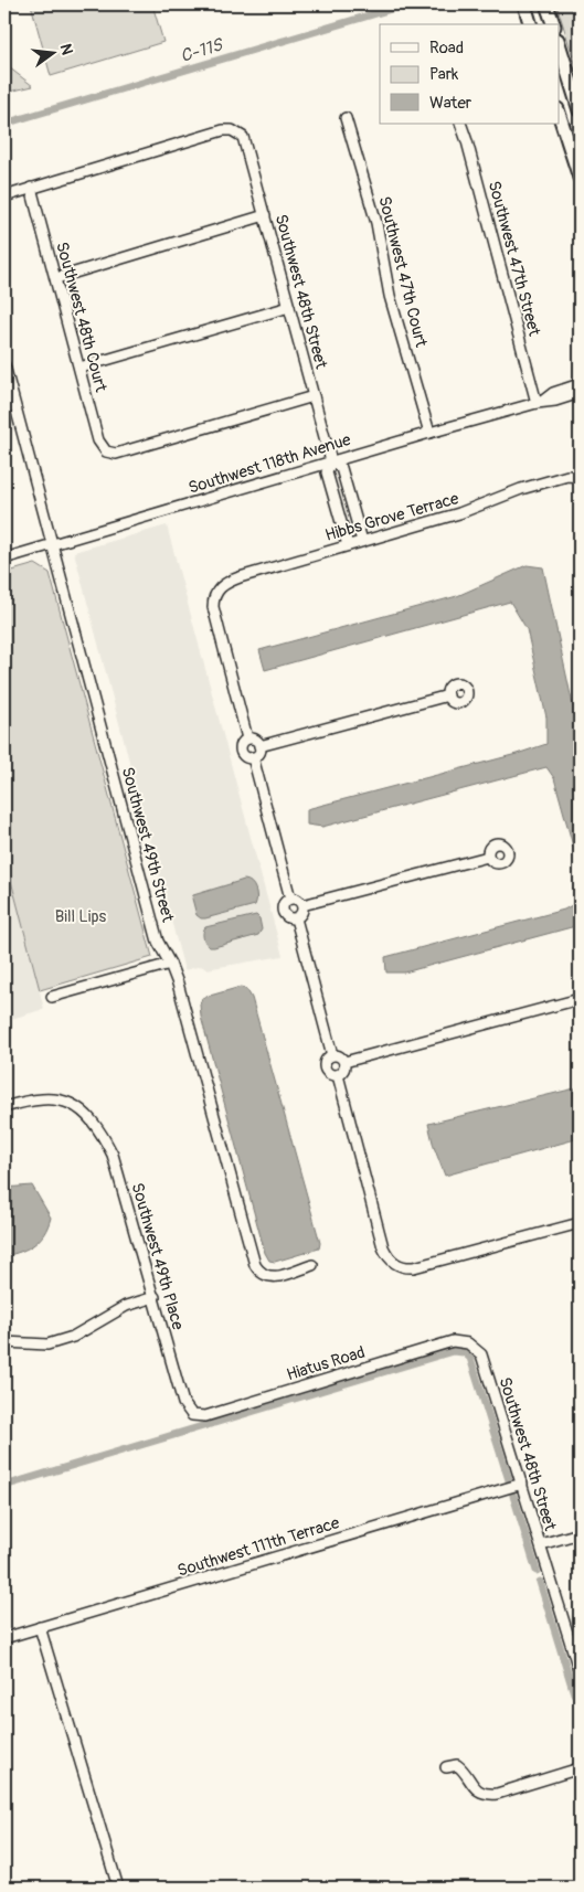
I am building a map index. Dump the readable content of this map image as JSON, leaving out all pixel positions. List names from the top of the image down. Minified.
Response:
{"streets":{"street":["Southwest 47th Street","Southwest 47th Court","Southwest 48th Street","Southwest 48th Court","Southwest 118th Avenue","Hibbs Grove Terrace","Southwest 49th Street","Southwest 49th Place","Hiatus Road","Southwest 111th Terrace"]},"crossings":[["Southwest 47th Street","Southwest 118th Avenue"],["Southwest 47th Court","Southwest 118th Avenue"],["Southwest 48th Street","Southwest 48th Court"],["Southwest 48th Street","Southwest 118th Avenue"],["Southwest 48th Street","Hibbs Grove Terrace"],["Southwest 48th Street","Hiatus Road"],["Southwest 48th Street","Southwest 111th Terrace"],["Southwest 118th Avenue","Southwest 49th Street"],["Southwest 49th Place","Hiatus Road"]],"water":["C-11S"],"parks":["Bill Lips"],"legend":["Road","Park","Water"],"north":"right"}
